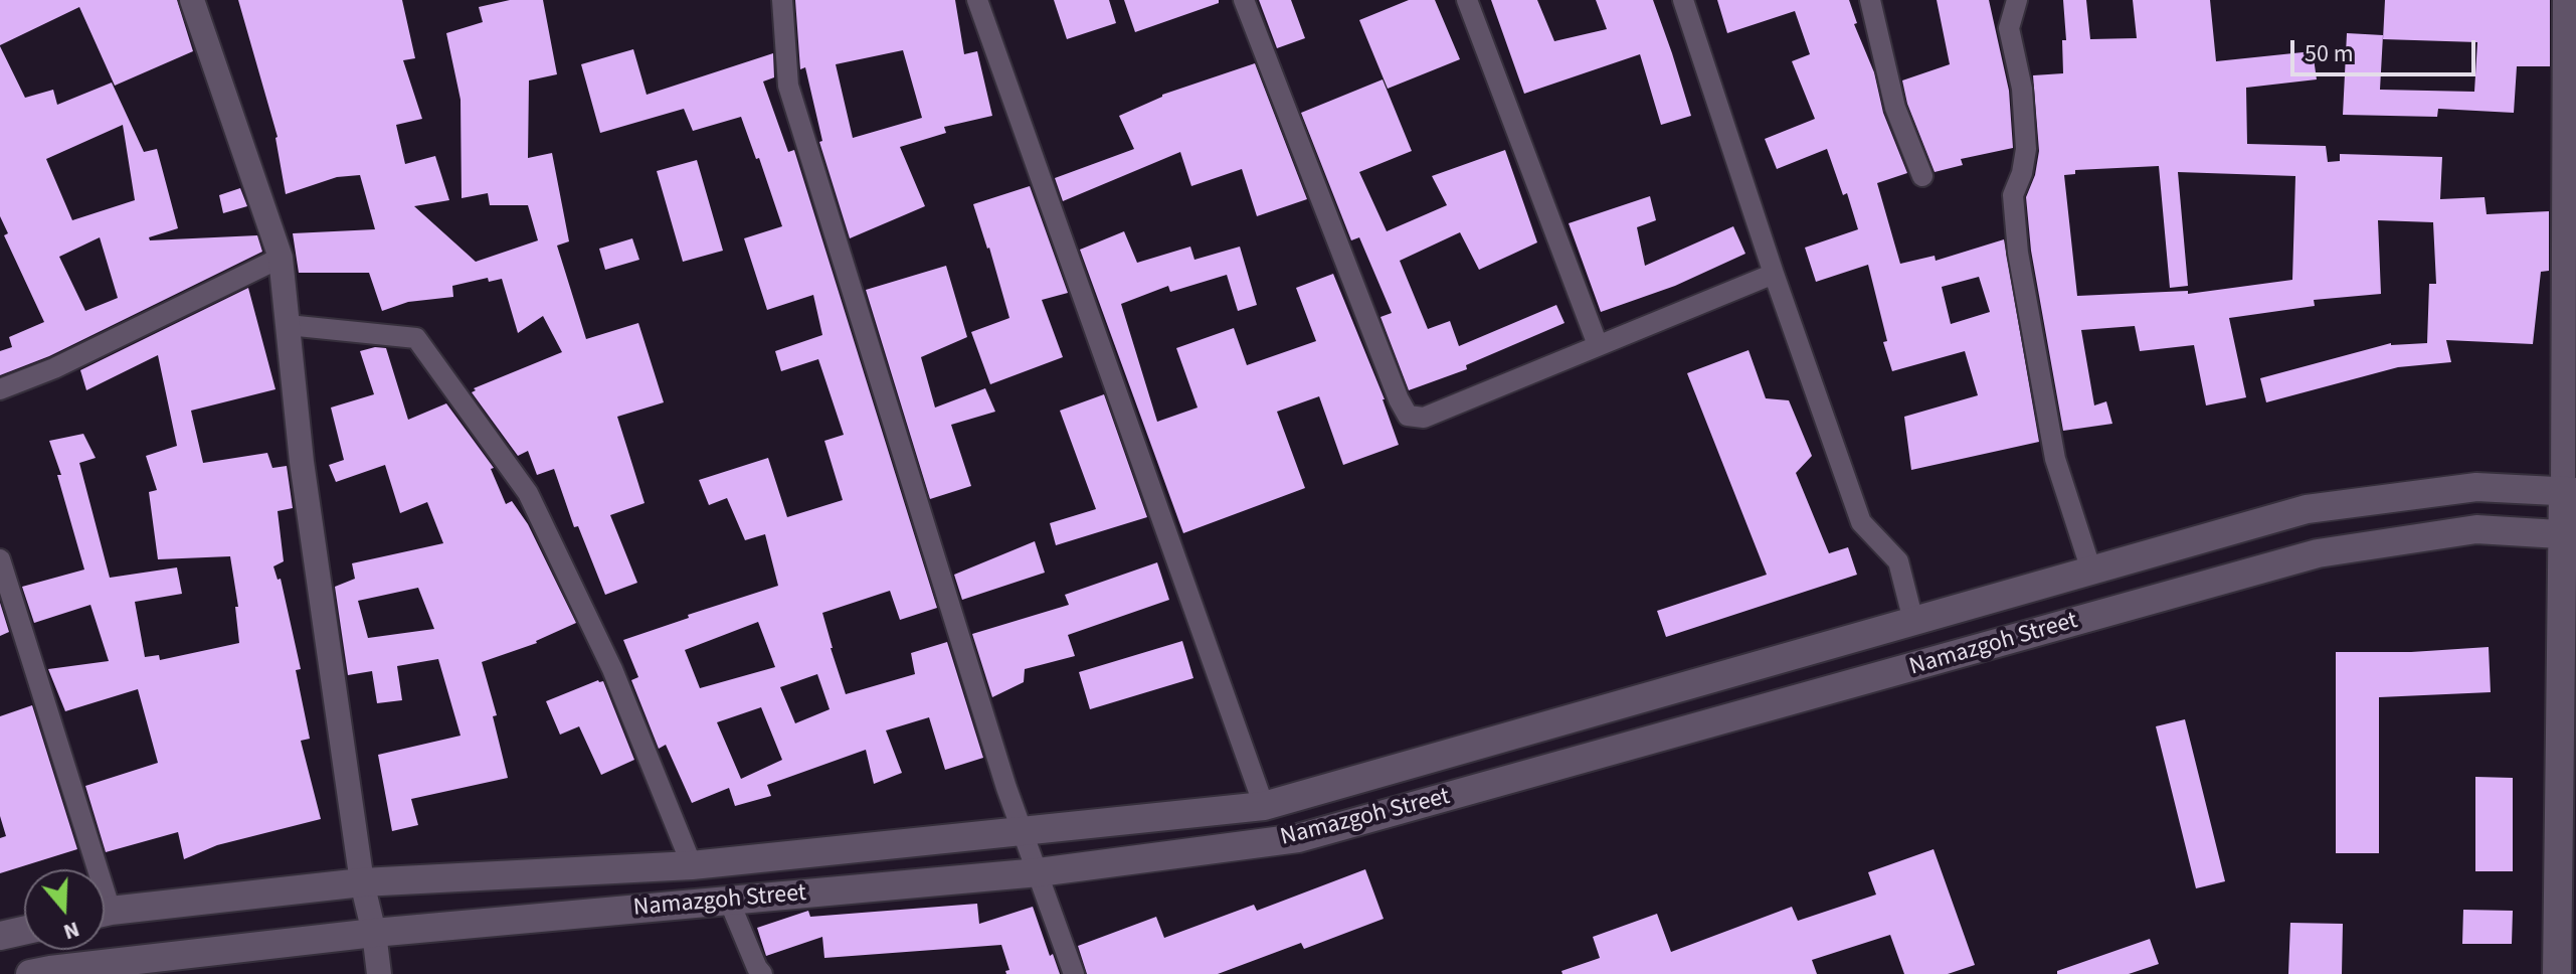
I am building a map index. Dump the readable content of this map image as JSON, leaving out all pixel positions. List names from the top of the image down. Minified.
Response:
{"streets":{"main road":["Namazgoh Street"]},"scale_bar":"50 m","north":"bottom"}
